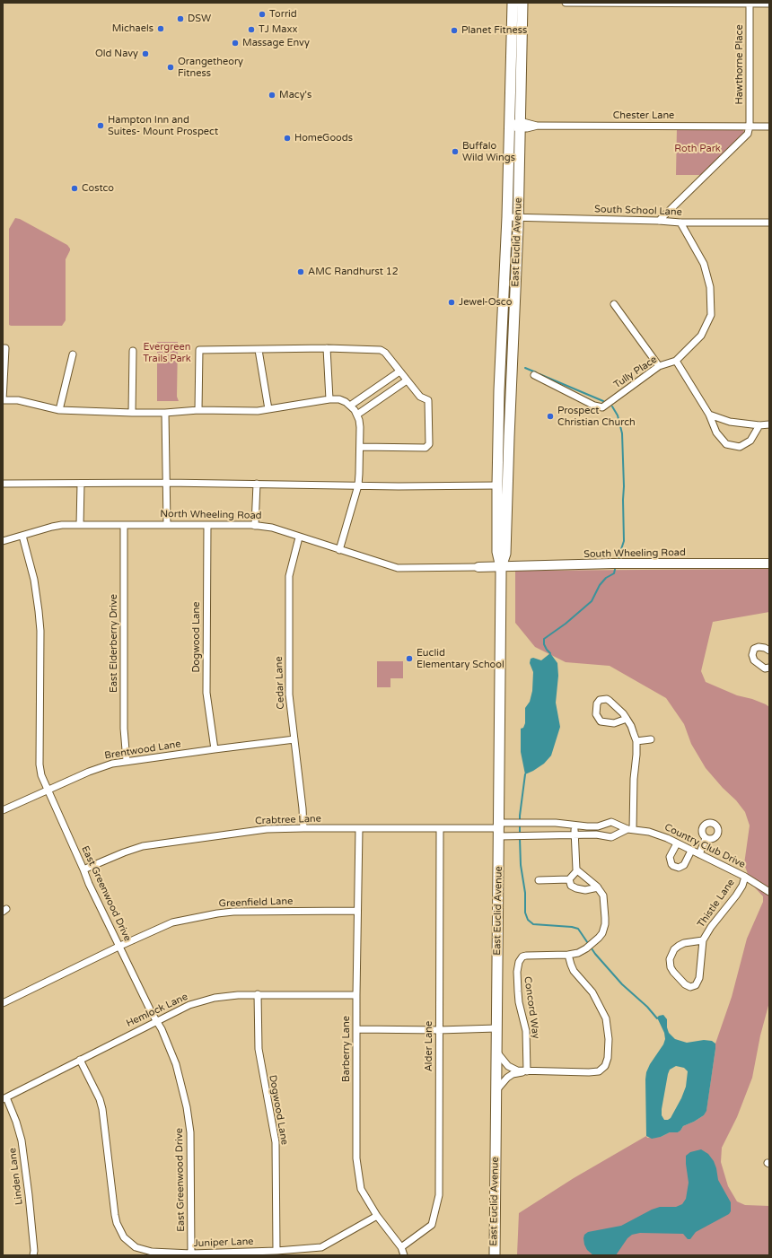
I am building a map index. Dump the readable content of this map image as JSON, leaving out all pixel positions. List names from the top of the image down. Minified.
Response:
{"streets":{"main road":["East Euclid Avenue"],"street":["Hawthorne Place","Chester Lane","South School Lane","Tully Place","North Wheeling Road","South Wheeling Road","Dogwood Lane","East Elderberry Drive","Cedar Lane","Brentwood Lane","Crabtree Lane","Country Club Drive","East Greenwood Drive","Greenfield Lane","Thistle Lane","Concord Way","Hemlock Lane","Alder Lane","Barberry Lane","Linden Lane","Juniper Lane"]},"crossings":[["Hawthorne Place","Chester Lane"],["Chester Lane","East Euclid Avenue"],["South School Lane","East Euclid Avenue"],["South School Lane","Tully Place"],["East Euclid Avenue","North Wheeling Road"],["East Euclid Avenue","South Wheeling Road"],["East Euclid Avenue","Crabtree Lane"],["East Euclid Avenue","Country Club Drive"],["North Wheeling Road","South Wheeling Road"],["North Wheeling Road","Dogwood Lane"],["North Wheeling Road","East Elderberry Drive"],["North Wheeling Road","Cedar Lane"],["North Wheeling Road","East Greenwood Drive"],["Dogwood Lane","Brentwood Lane"],["Dogwood Lane","Hemlock Lane"],["Dogwood Lane","Juniper Lane"],["East Elderberry Drive","Brentwood Lane"],["Cedar Lane","Brentwood Lane"],["Cedar Lane","Crabtree Lane"],["Brentwood Lane","East Greenwood Drive"],["Crabtree Lane","Country Club Drive"],["Crabtree Lane","East Greenwood Drive"],["Crabtree Lane","Alder Lane"],["Crabtree Lane","Barberry Lane"],["Country Club Drive","Thistle Lane"],["East Greenwood Drive","Greenfield Lane"],["East Greenwood Drive","Hemlock Lane"],["East Greenwood Drive","Juniper Lane"],["Greenfield Lane","Barberry Lane"],["Hemlock Lane","Barberry Lane"],["Hemlock Lane","Linden Lane"],["Hemlock Lane","Juniper Lane"],["Alder Lane","Barberry Lane"],["Barberry Lane","Juniper Lane"]],"parks":["Roth Park","Evergreen Trails Park"],"places":["Torrid","DSW","Michaels","TJ Maxx","Planet Fitness","Massage Envy","Old Navy","Orangetheory Fitness","Macy's","Hampton Inn and Suites- Mount Prospect","HomeGoods","Buffalo Wild Wings","Costco","AMC Randhurst 12","Jewel-Osco","Prospect Christian Church","Euclid Elementary School"]}
